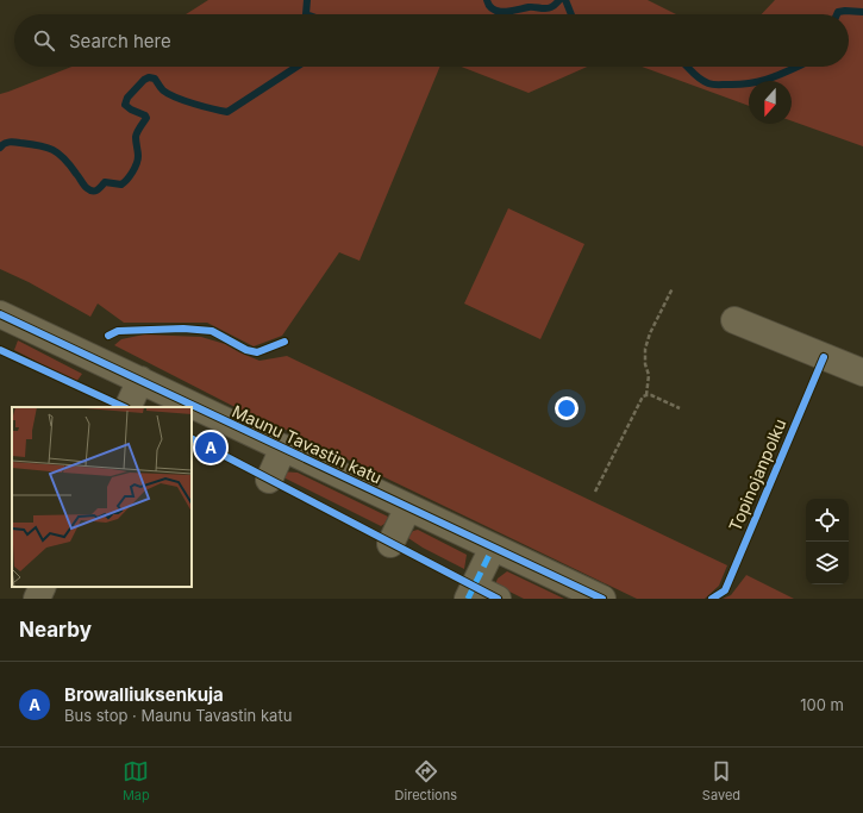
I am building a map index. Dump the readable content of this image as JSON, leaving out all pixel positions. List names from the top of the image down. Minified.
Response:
{"streets":{"street":["Maunu Tavastin katu"],"cycle path":["Topinojanpolku"]},"north":"bottom","page":{"search":"Search here","pins":"A","heading":"Nearby","list":[{"mark":"A","name":"Browalliuksenkuja","note":"Bus stop · Maunu Tavastin katu","value":"100 m"}],"nav":["Map","Directions","Saved"]}}
